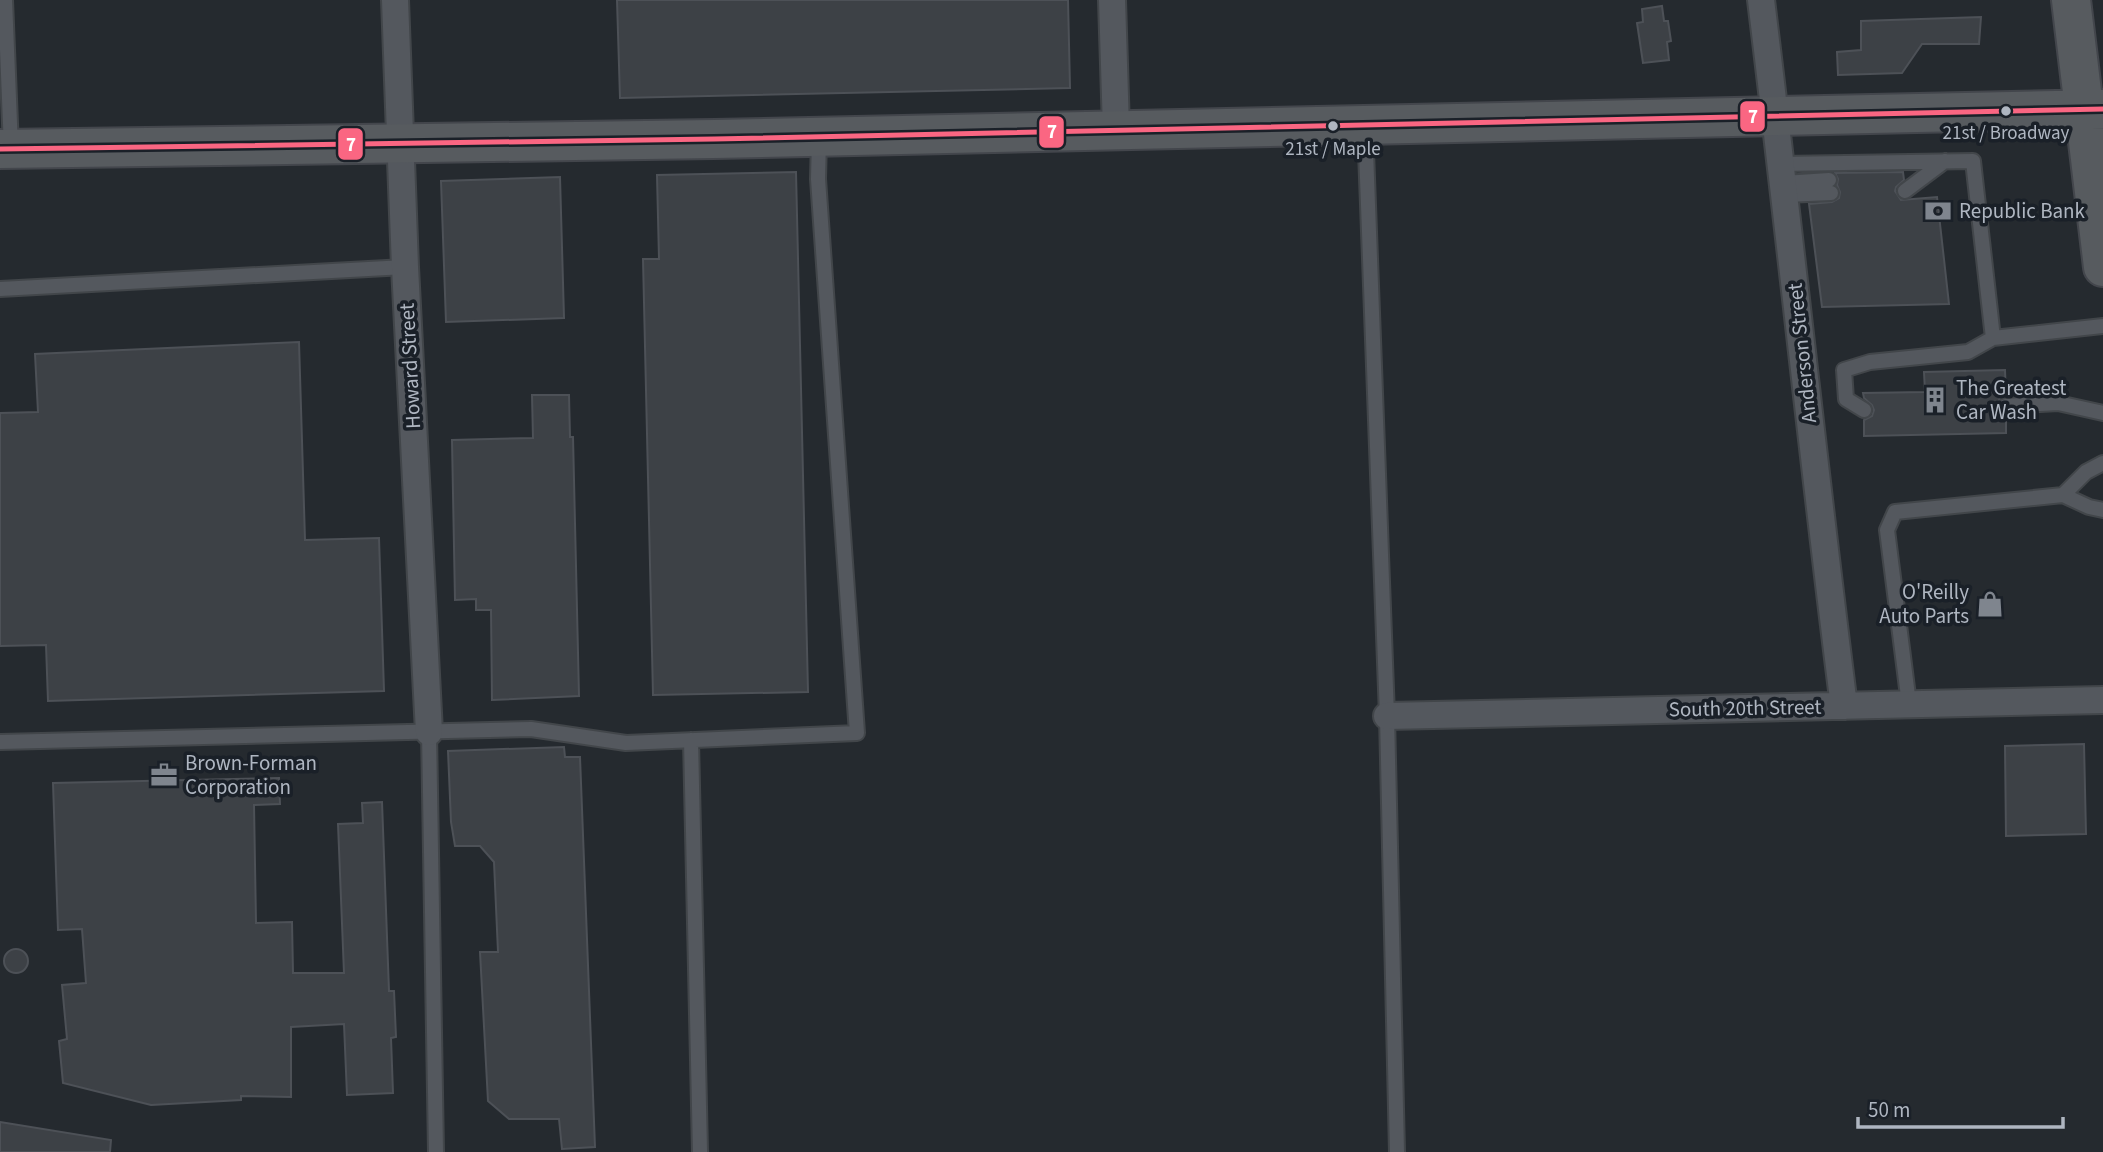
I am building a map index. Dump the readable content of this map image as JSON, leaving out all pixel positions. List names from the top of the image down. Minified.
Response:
{"streets":{"street":["Anderson Street","Howard Street","South 20th Street"]},"crossings":[["Anderson Street","South 20th Street"]],"places":{"other":["21st / Broadway","21st / Maple"],"bank":["Republic Bank"],"building":["The Greatest Car Wash"],"shop":["O'Reilly Auto Parts"],"office":["Brown-Forman Corporation"]},"lines":["transit line 7"],"scale_bar":"50 m"}
